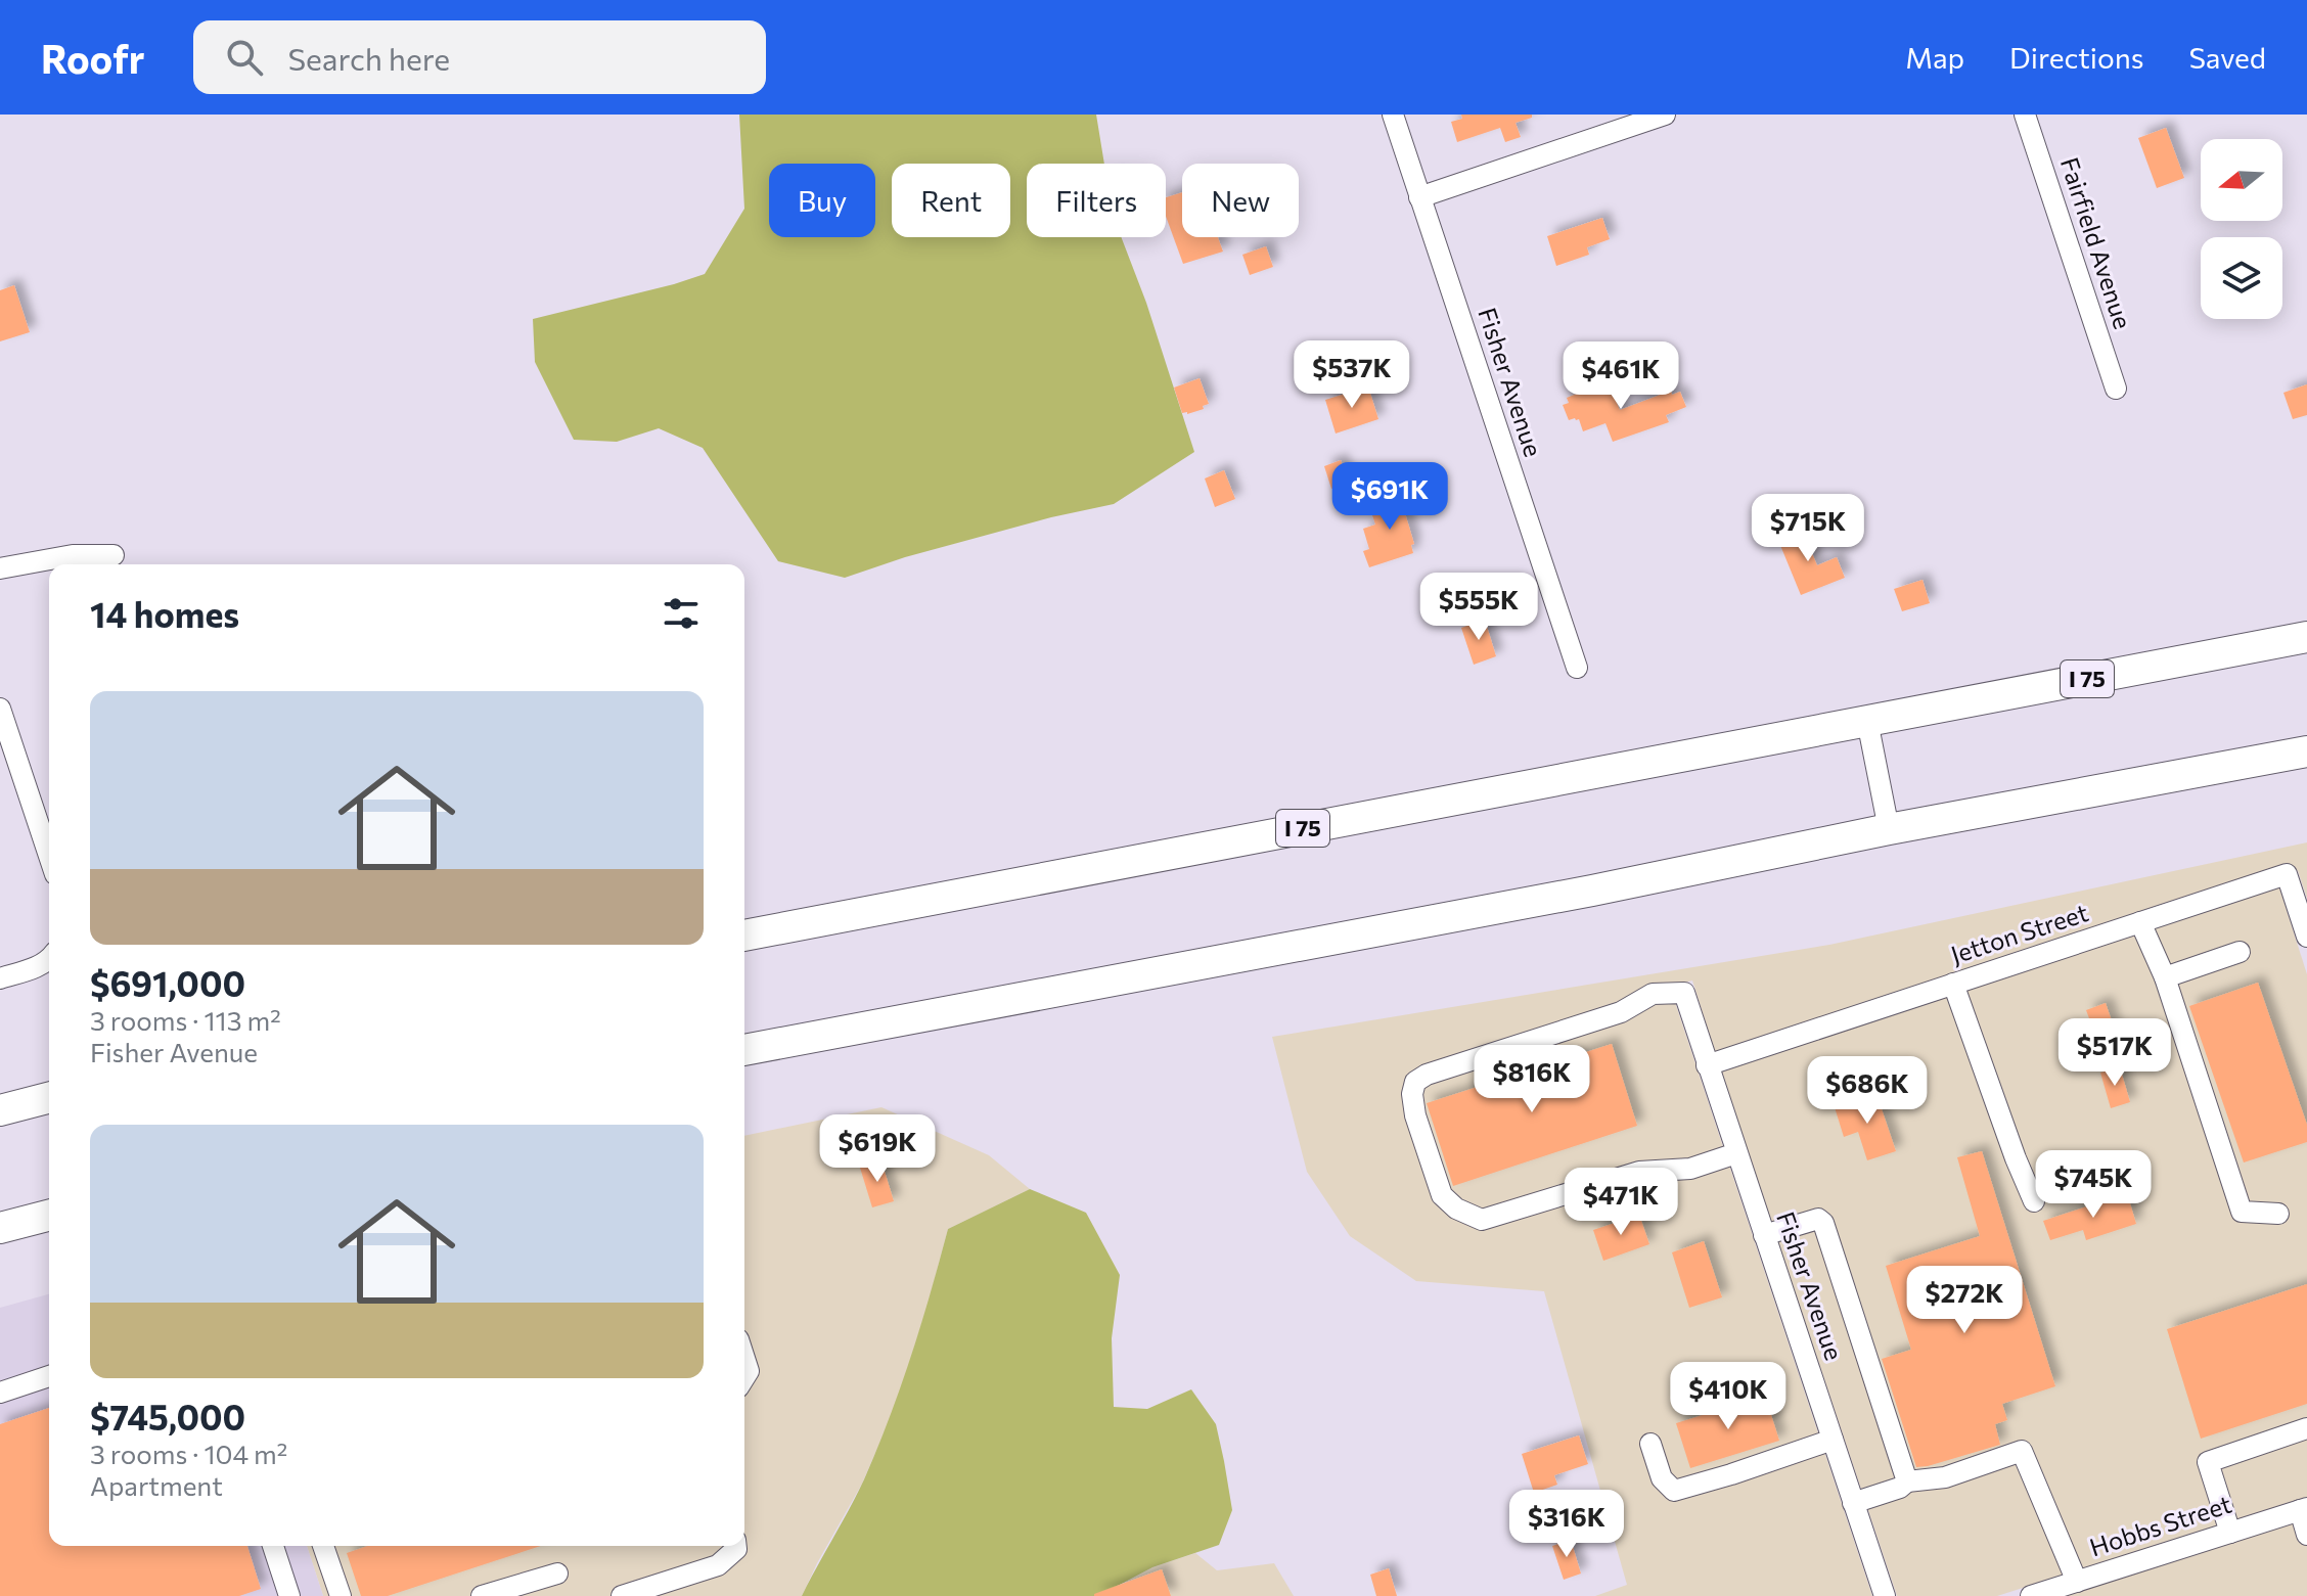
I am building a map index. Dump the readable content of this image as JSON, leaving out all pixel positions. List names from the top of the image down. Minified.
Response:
{"streets":{"highway":["I 75"],"street":["Fairfield Avenue","Fisher Avenue","Jetton Street","Hobbs Street"]},"crossings":[["Fisher Avenue","Jetton Street"]],"north":"left","page":{"header":"Roofr","search":"Search here","nav":["Map","Directions","Saved"],"chip":["Buy","Rent","Filters","New"],"price":["$537K","$461K","$691K","$715K","$555K","$517K","$816K","$686K","$619K","$745K","$471K","$272K","$410K","$316K"],"heading":"14 homes","list":[{"name":"$691,000","note":"3 rooms · 113 m² · Fisher Avenue"},{"name":"$745,000","note":"3 rooms · 104 m² · Apartment"}]}}
